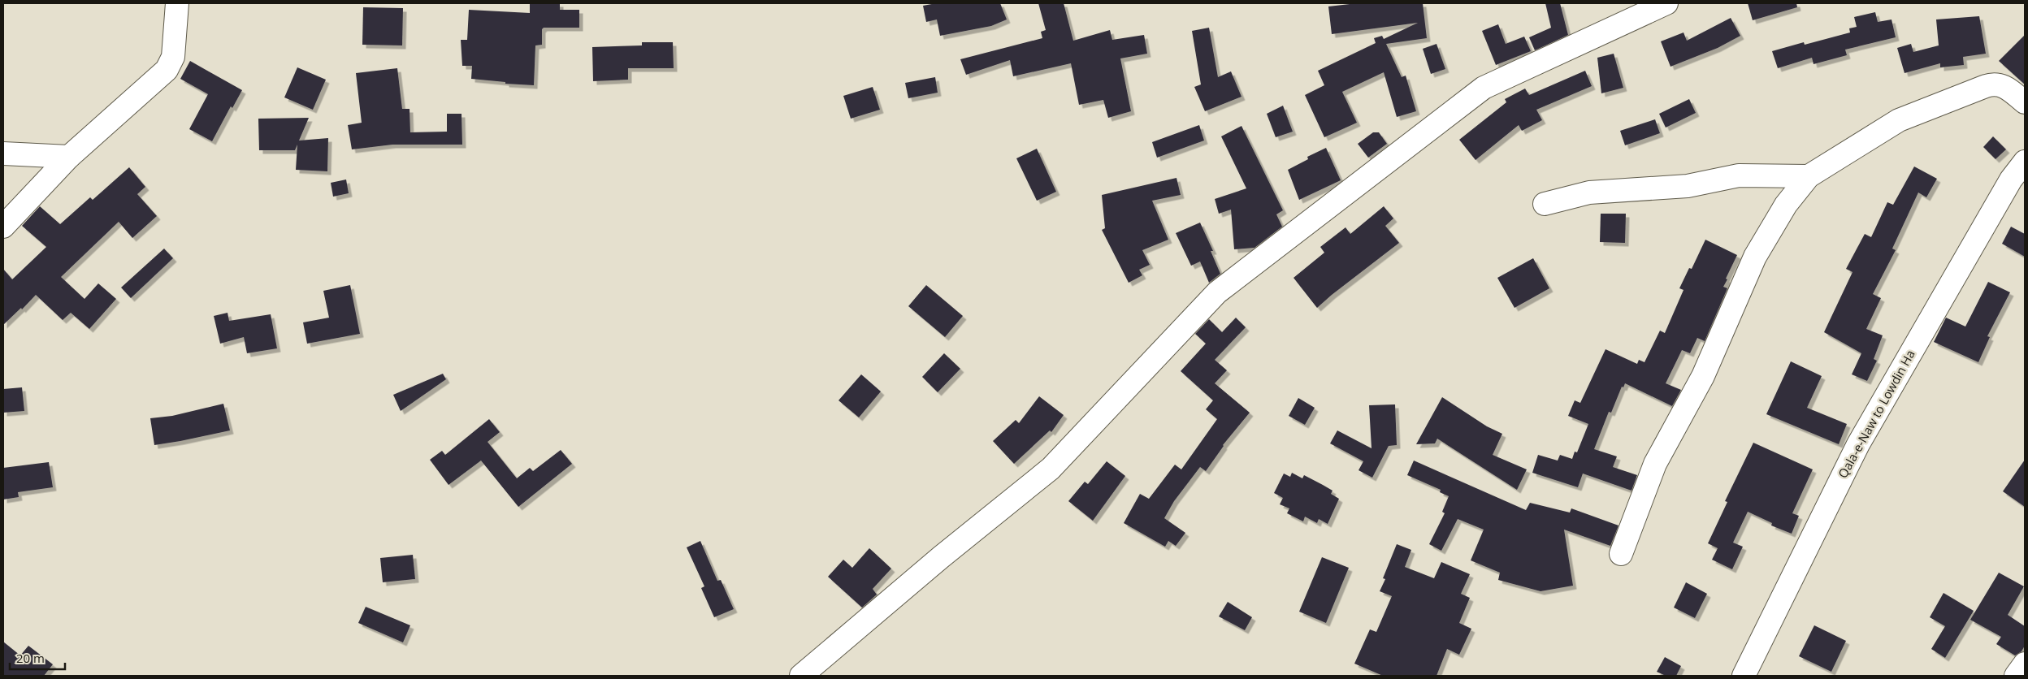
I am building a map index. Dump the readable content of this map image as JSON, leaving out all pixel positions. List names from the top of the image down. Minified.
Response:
{"streets":{"street":["Qala-e-Naw to Lowdin Ha"]},"scale_bar":"20 m"}
